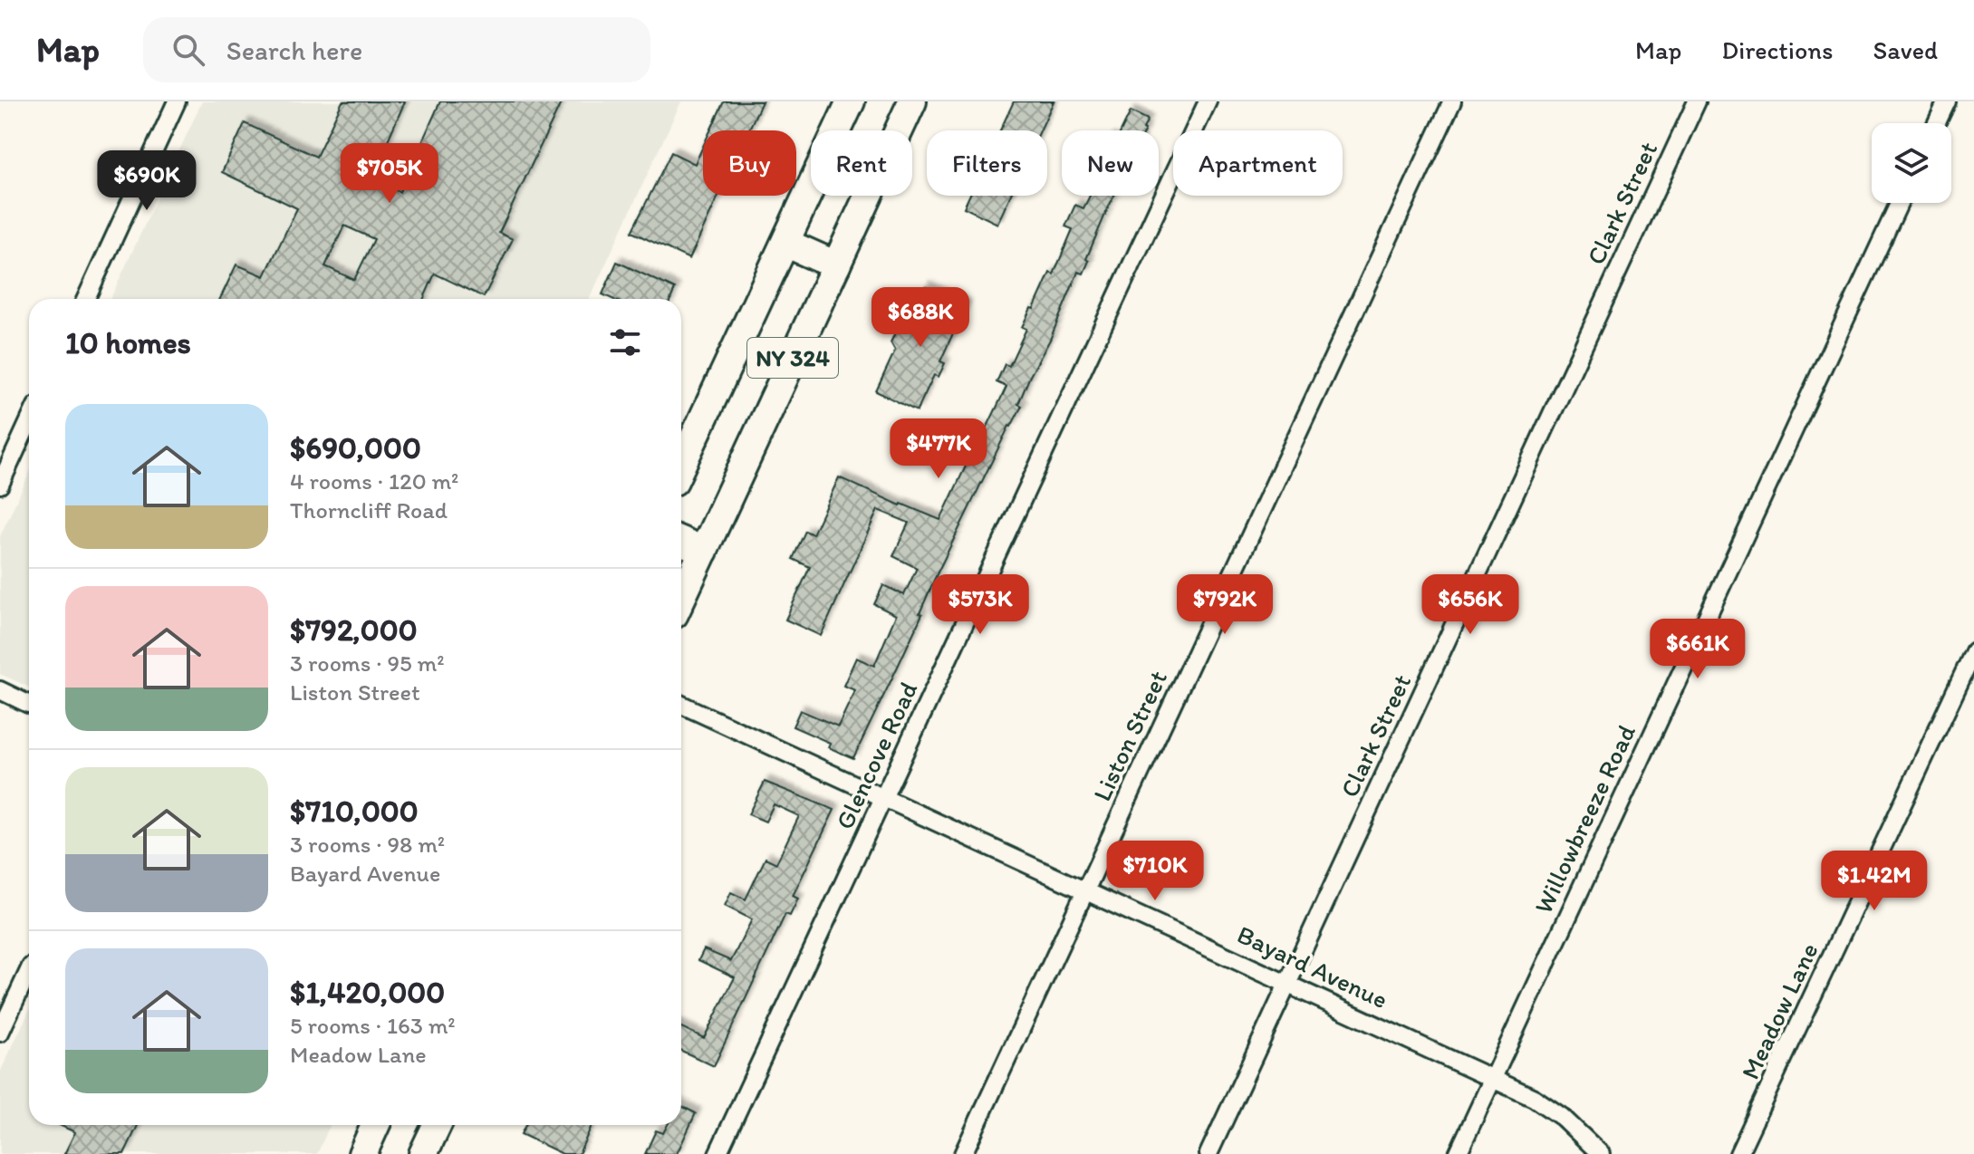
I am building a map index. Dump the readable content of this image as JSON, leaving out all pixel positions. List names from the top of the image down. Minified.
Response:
{"streets":{"main road":["NY 324"],"street":["Clark Street","Liston Street","Glencove Road","Willowbreeze Road","Bayard Avenue","Meadow Lane"]},"crossings":[["Clark Street","Bayard Avenue"],["Liston Street","Bayard Avenue"],["Glencove Road","Bayard Avenue"],["Willowbreeze Road","Bayard Avenue"]],"page":{"header":"Map","search":"Search here","nav":["Map","Directions","Saved"],"chip":["Buy","Rent","Filters","New","Apartment"],"price":["$705K","$690K","$688K","$477K","$573K","$792K","$656K","$661K","$710K","$1.42M"],"heading":"10 homes","list":[{"name":"$690,000","note":"4 rooms · 120 m² · Thorncliff Road"},{"name":"$792,000","note":"3 rooms · 95 m² · Liston Street"},{"name":"$710,000","note":"3 rooms · 98 m² · Bayard Avenue"},{"name":"$1,420,000","note":"5 rooms · 163 m² · Meadow Lane"}]}}
